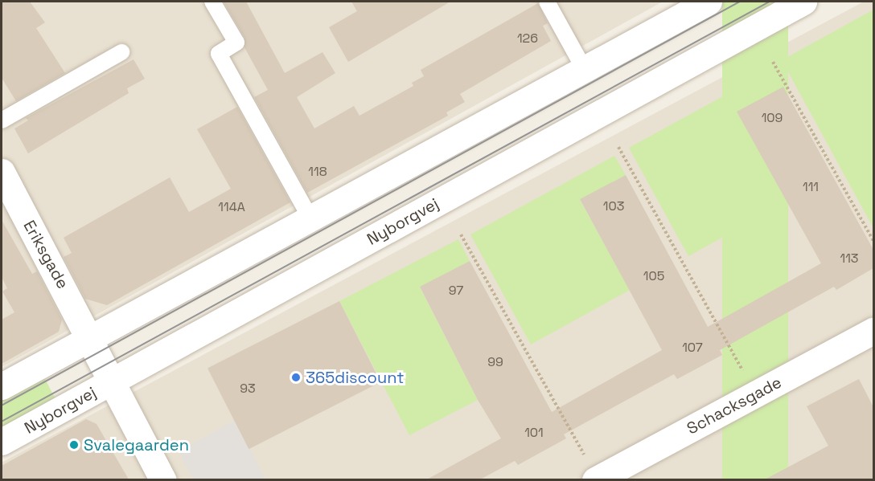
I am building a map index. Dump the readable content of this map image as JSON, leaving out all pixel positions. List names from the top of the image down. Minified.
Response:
{"streets":{"street":["Nyborgvej","Eriksgade","Schacksgade"]},"crossings":[["Nyborgvej","Eriksgade"]],"places":["365discount","Svalegaarden"],"house_numbers":["126","109","118","111","103","114A","113","105","97","107","99","93","101"]}
